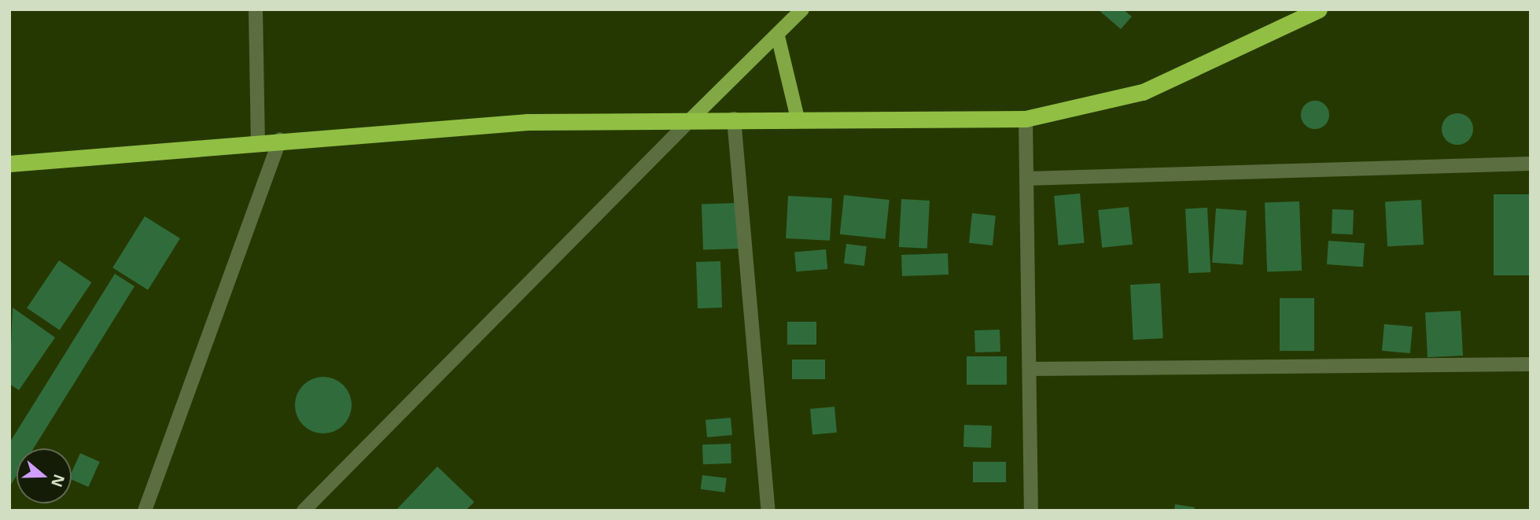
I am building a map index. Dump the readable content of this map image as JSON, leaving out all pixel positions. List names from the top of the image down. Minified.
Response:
{"north":"right"}
